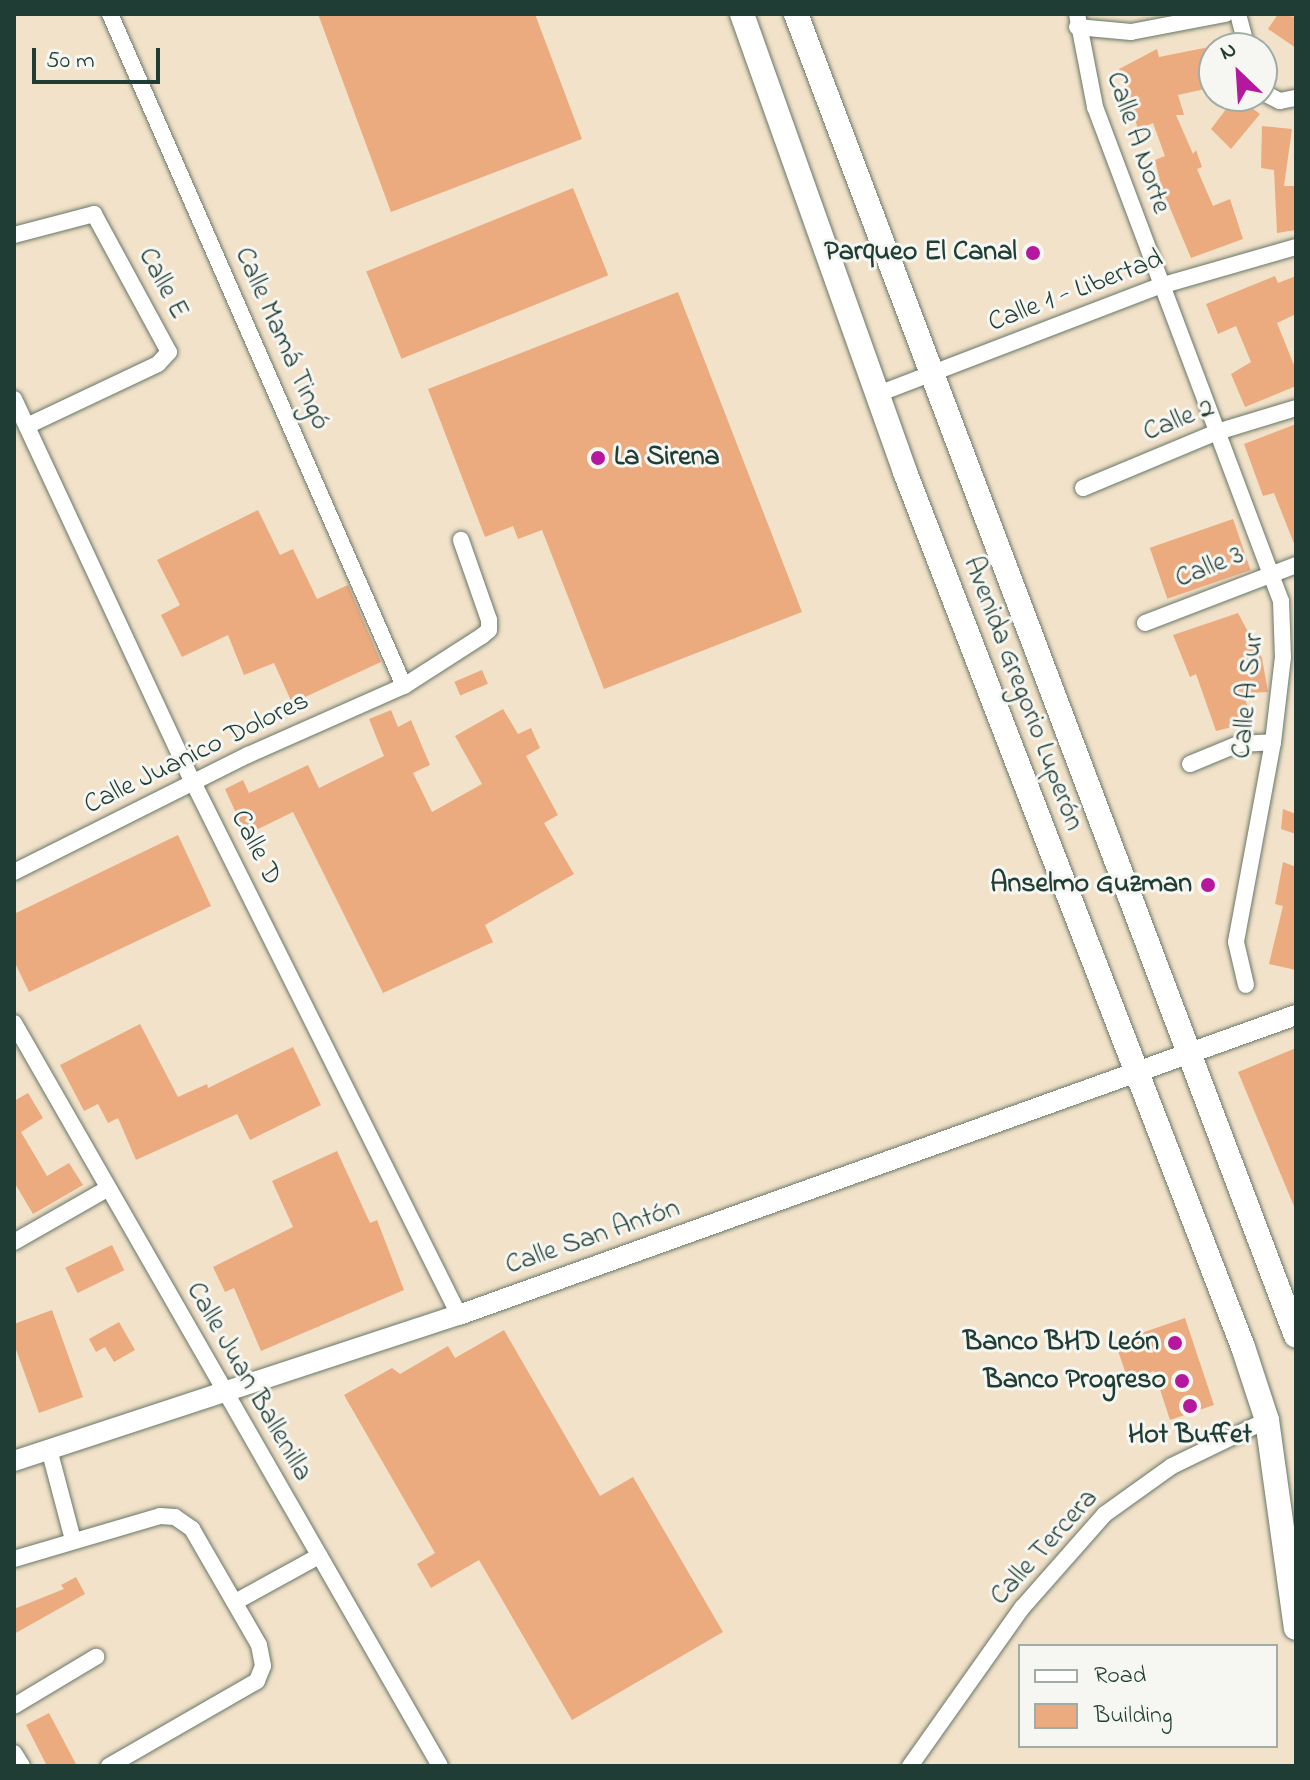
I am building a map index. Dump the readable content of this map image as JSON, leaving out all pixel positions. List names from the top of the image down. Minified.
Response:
{"streets":{"main road":["Avenida Gregorio Luperón"],"street":["Calle A Norte","Calle E","Calle 1 - Libertad","Calle Mamá Tingó","Calle 2","Calle 3","Calle A Sur","Calle Juanico Dolores","Calle D","Calle San Antón","Calle Juan Ballenilla","Calle Tercera"]},"crossings":[["Calle A Norte","Calle 1 - Libertad"],["Calle A Norte","Calle A Sur"],["Calle E","Calle D"],["Calle 1 - Libertad","Avenida Gregorio Luperón"],["Calle 1 - Libertad","Calle A Sur"],["Calle Mamá Tingó","Calle Juanico Dolores"],["Calle 2","Calle A Sur"],["Calle 3","Calle A Sur"],["Avenida Gregorio Luperón","Calle San Antón"],["Avenida Gregorio Luperón","Calle Tercera"],["Calle Juanico Dolores","Calle D"],["Calle D","Calle San Antón"],["Calle San Antón","Calle Juan Ballenilla"]],"places":["Parqueo El Canal","La Sirena","Anselmo Guzman","Banco BHD León","Banco Progreso","Hot Buffet"],"legend":["Road","Building"],"scale_bar":"50 m","north":"top left"}
